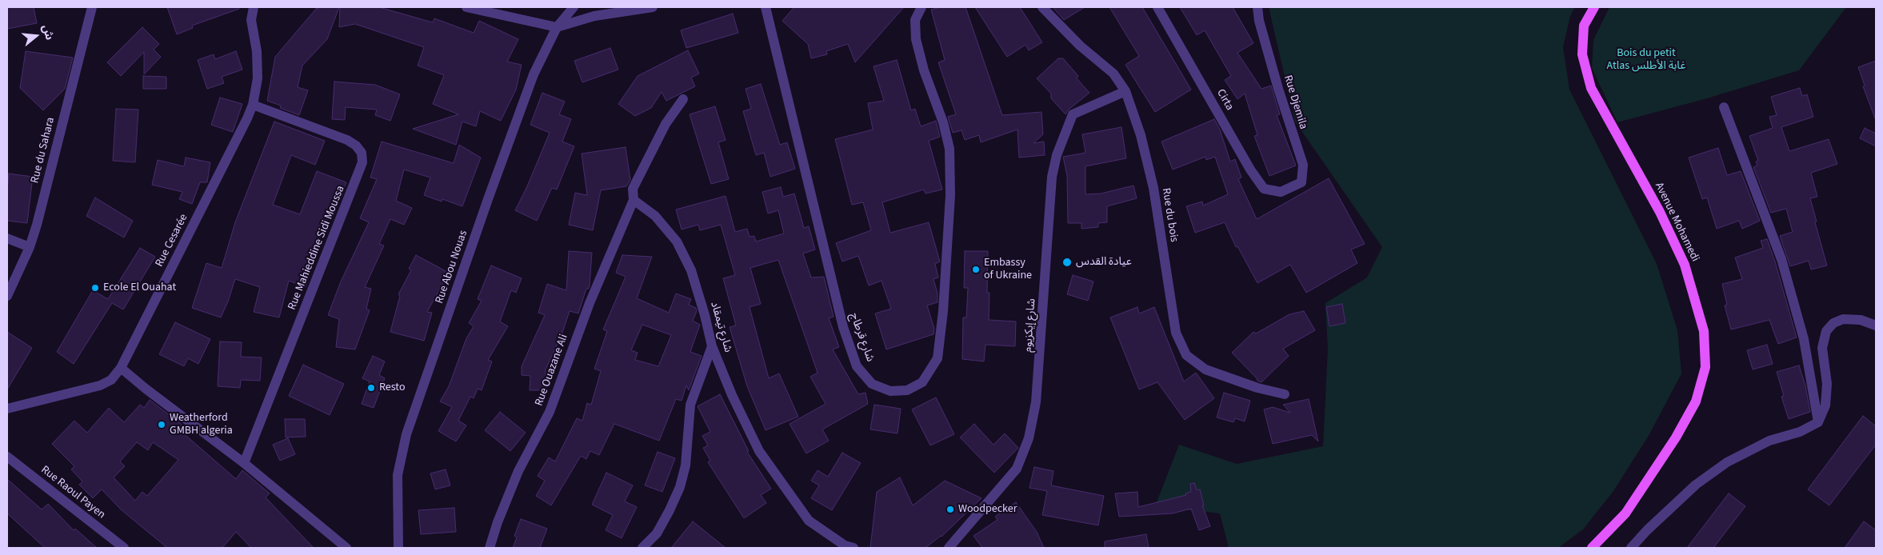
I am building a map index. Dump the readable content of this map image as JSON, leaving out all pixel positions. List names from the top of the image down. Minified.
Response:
{"streets":{"main road":["Avenue Mohamedi"],"street":["Cirta","Rue Djemila","Rue du Sahara","Rue du bois","Rue Cesarée","Rue Mahieddine Sidi Moussa","Rue Abou Nouas","شارع إيكزيوم","شارع تيمقاد","شارع قرطاج","Rue Ouazane Ali","Rue Raoul Payen"]},"crossings":[["Cirta","Rue Djemila"],["Rue du bois","شارع إيكزيوم"],["Rue Cesarée","Rue Mahieddine Sidi Moussa"],["شارع تيمقاد","Rue Ouazane Ali"]],"parks":["Bois du petit Atlas غابة الأطلس"],"places":["عيادة القدس","Embassy of Ukraine","Ecole El Ouahat","Resto","Weatherford GMBH algeria","Woodpecker"],"north":"right"}
